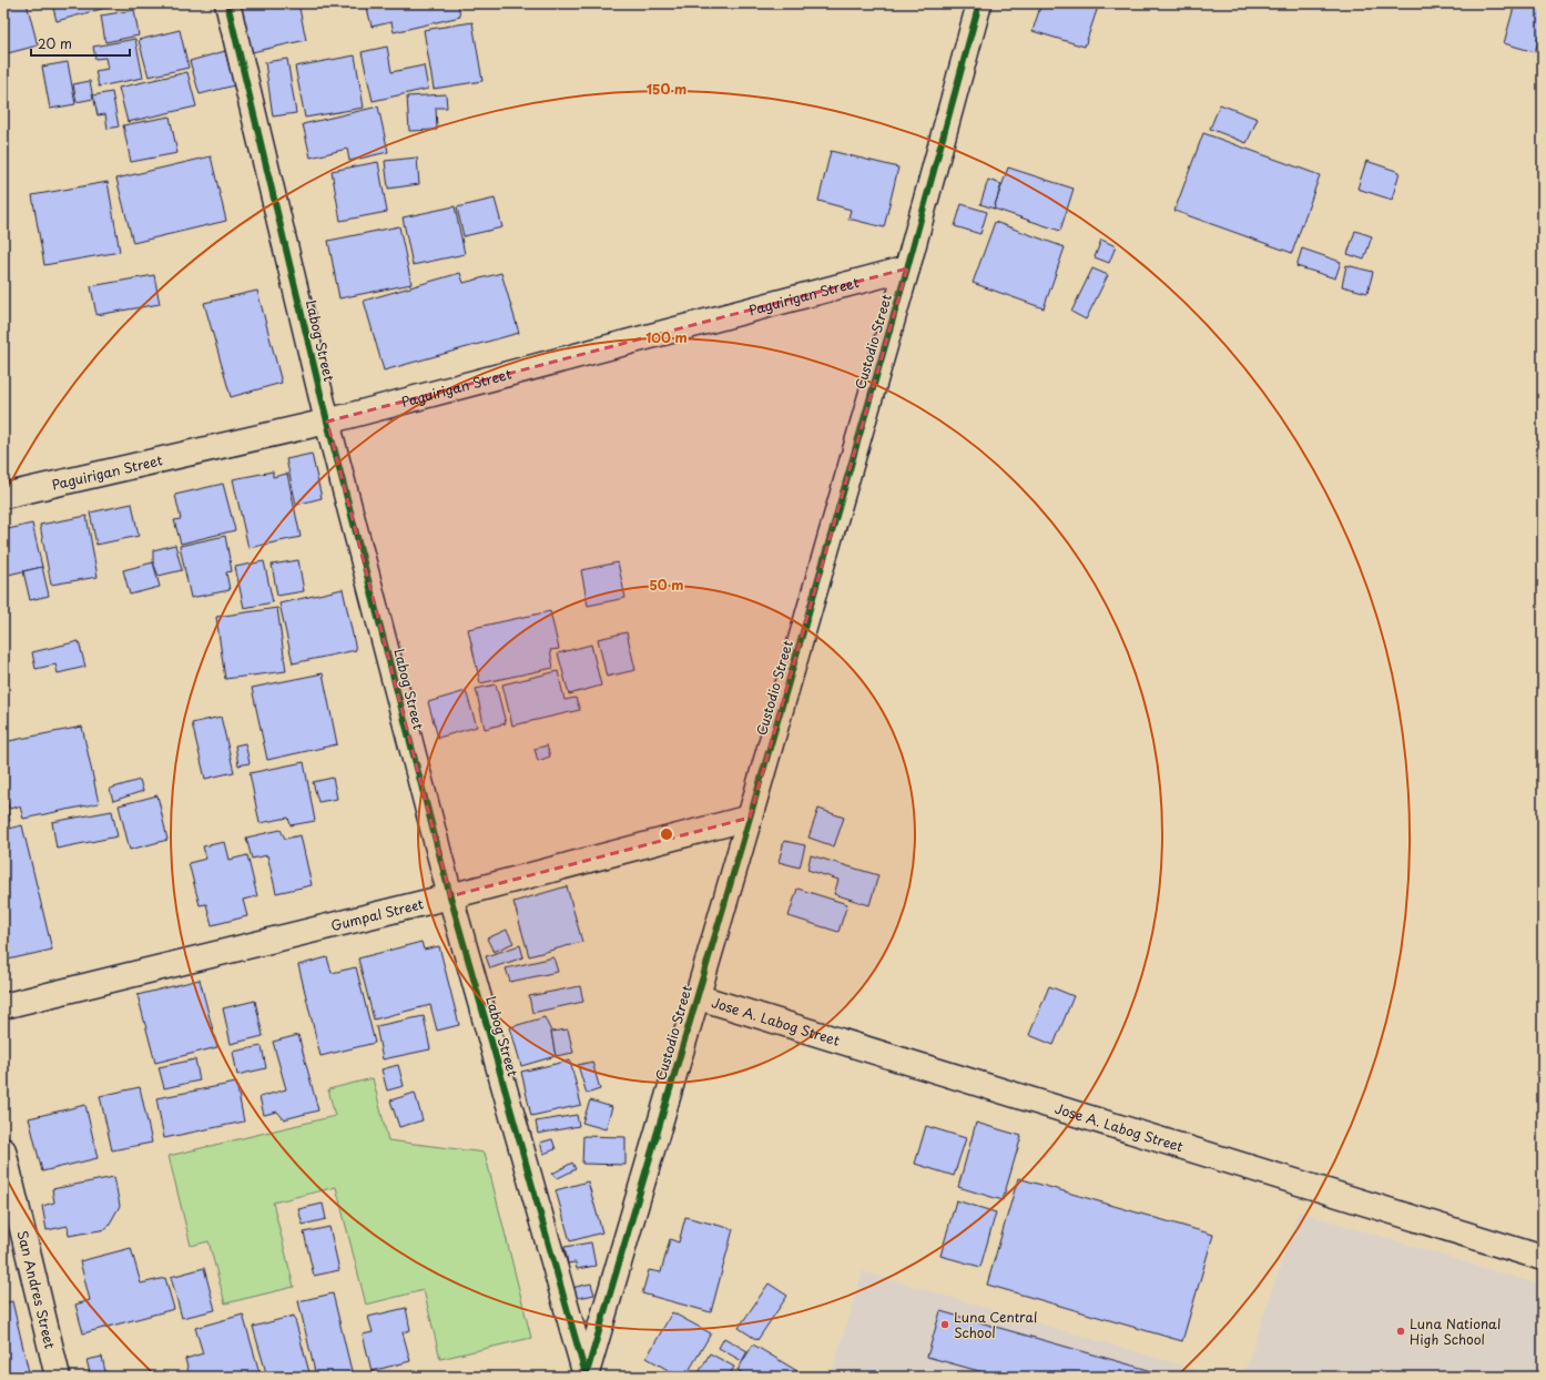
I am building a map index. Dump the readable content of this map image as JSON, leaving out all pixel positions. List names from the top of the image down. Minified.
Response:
{"streets":{"street":["Paguirigan Street","Labog Street","Custodio Street","Gumpal Street","Jose A. Labog Street","San Andres Street"]},"crossings":[["Paguirigan Street","Labog Street"],["Paguirigan Street","Custodio Street"],["Labog Street","Custodio Street"],["Labog Street","Gumpal Street"],["Custodio Street","Gumpal Street"],["Custodio Street","Jose A. Labog Street"]],"places":["Luna Central School","Luna National High School"],"scale_bar":"20 m","rings":["150 m","100 m","50 m"]}
